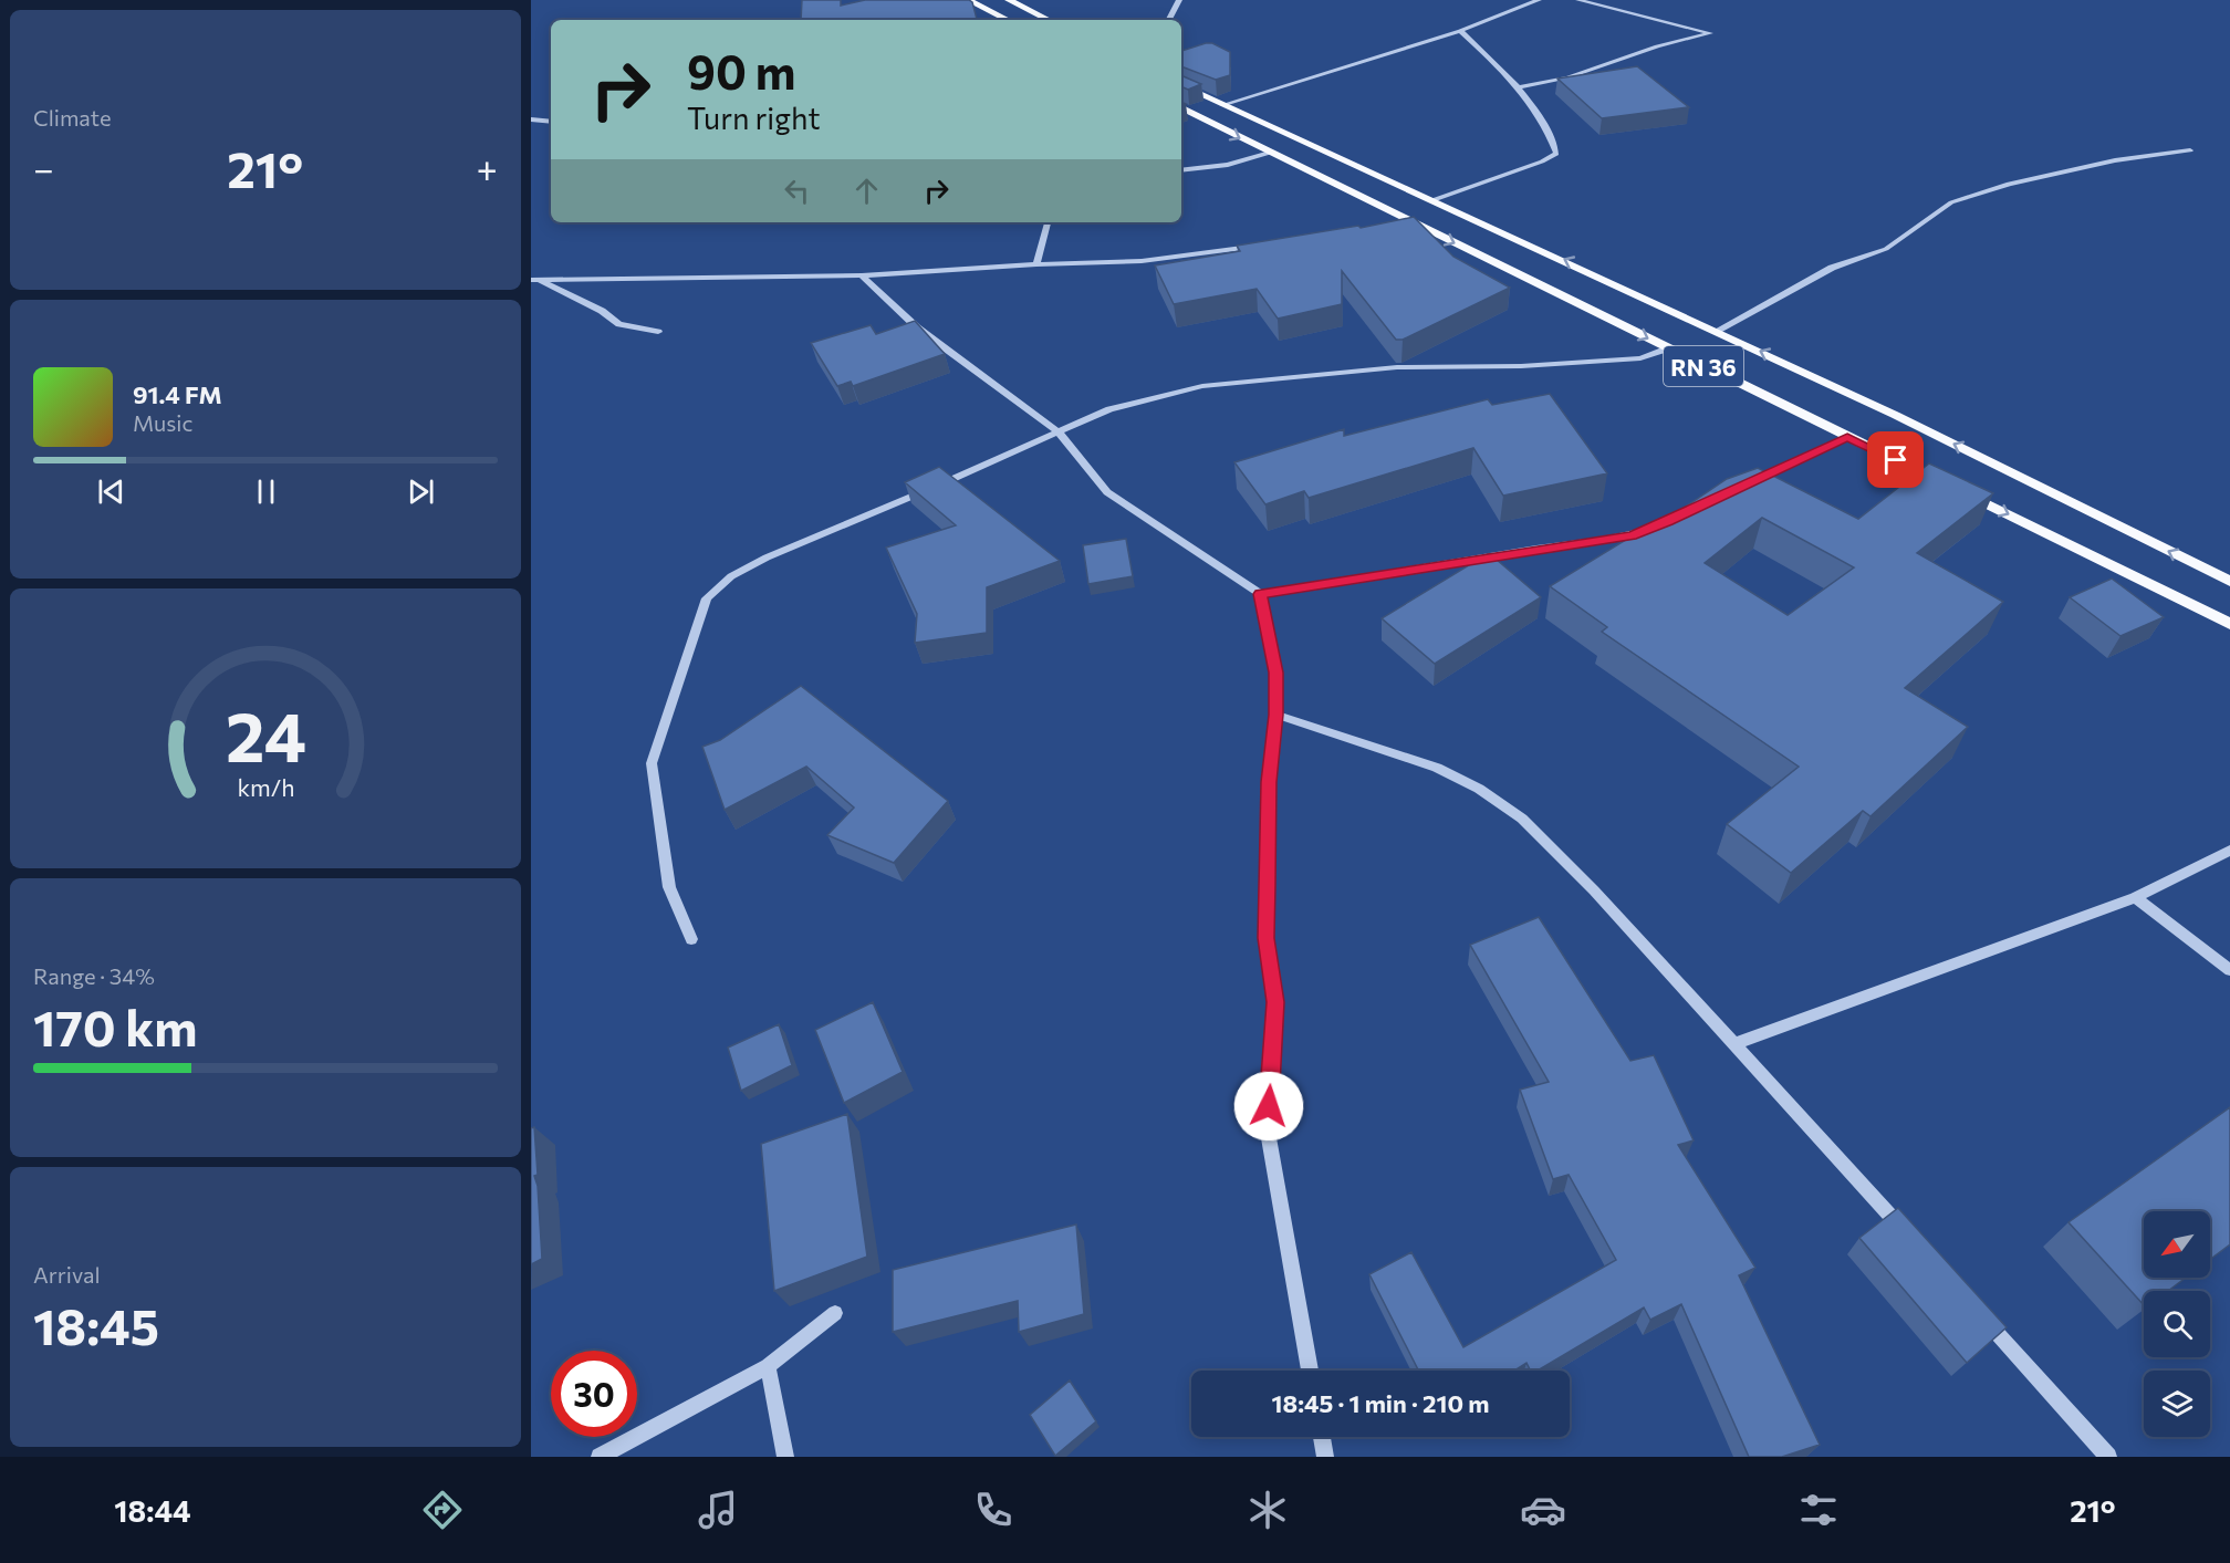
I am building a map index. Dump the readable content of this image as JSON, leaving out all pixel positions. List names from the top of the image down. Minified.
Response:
{"streets":{"main road":["RN 36"]},"north":"bottom left","page":{"tile":["Climate",["Range · 34%","170 km"],["Arrival","18:45"]],"turn":["90 m","Turn right"],"heat":["−","21°","+"],"song":["91.4 FM","Music"],"limit":"30","trip":"18:45 · 1 min · 210 m","tabs":["18:44","21°"],"gauge":["24","km/h"]}}
